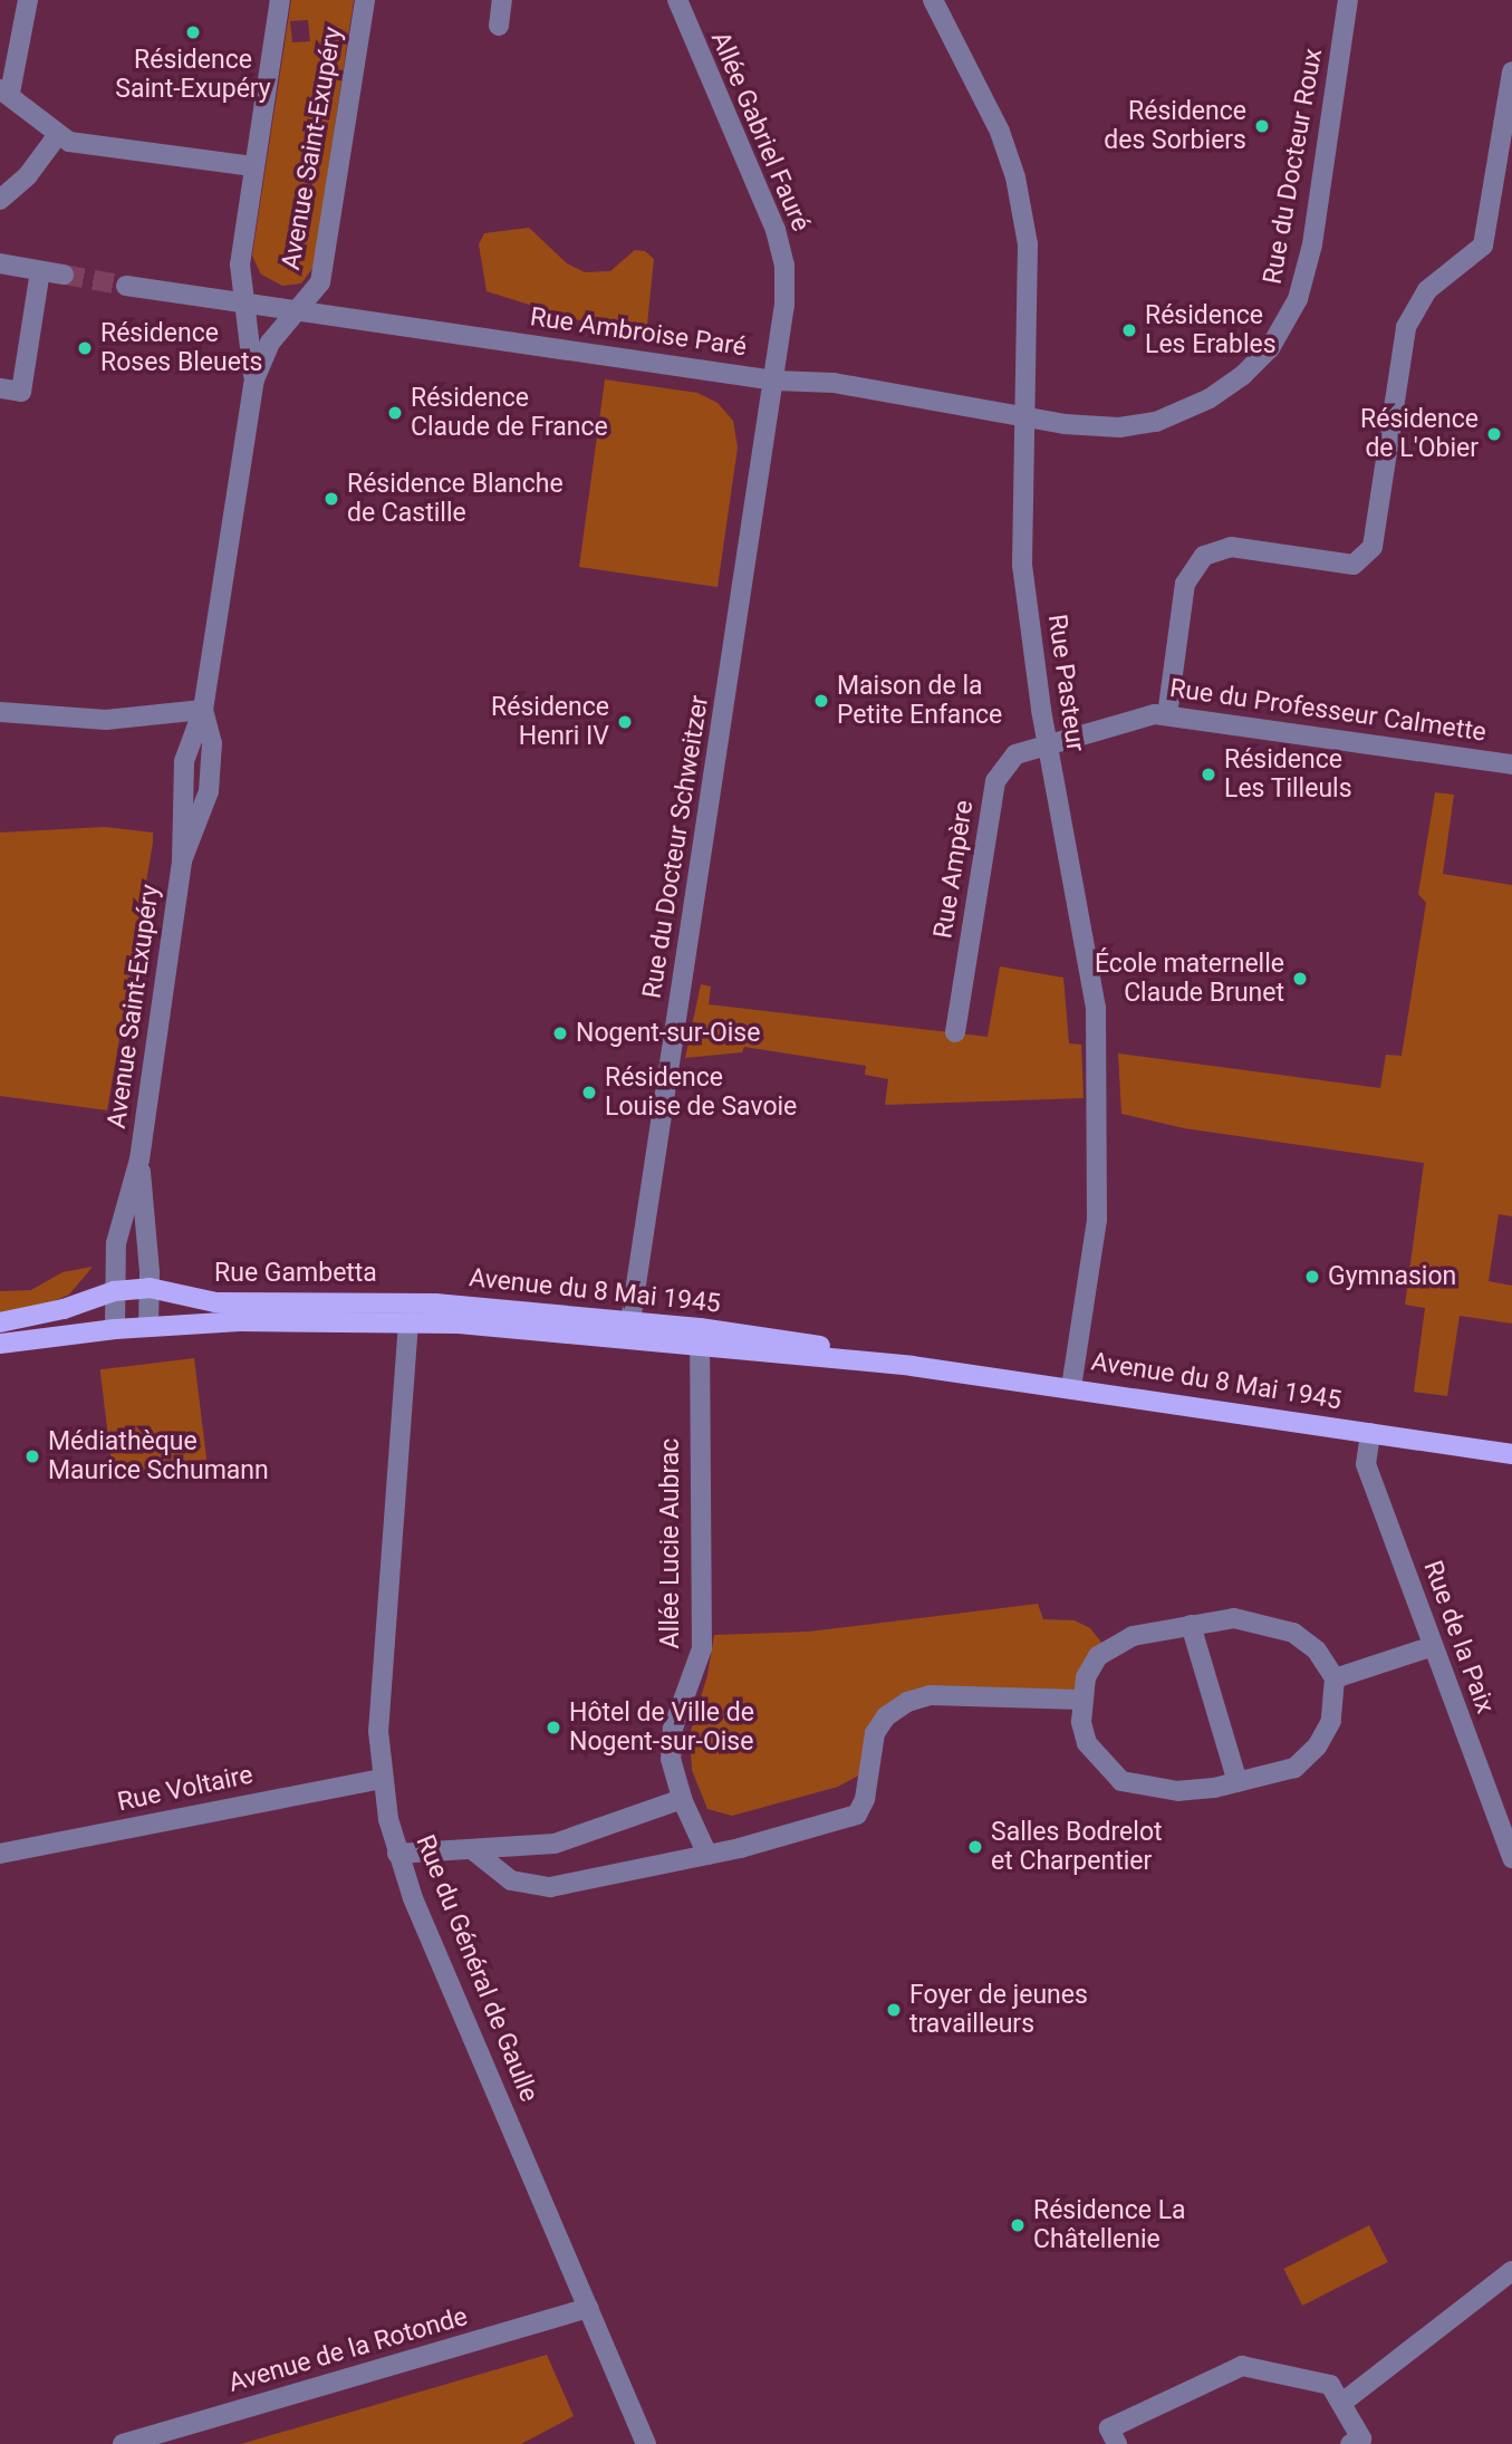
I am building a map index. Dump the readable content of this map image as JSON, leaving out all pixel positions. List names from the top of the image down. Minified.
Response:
{"streets":{"main road":["Rue Gambetta","Avenue du 8 Mai 1945"],"street":["Allée Gabriel Fauré","Avenue Saint-Exupéry","Rue du Docteur Roux","Rue Ambroise Paré","Rue Pasteur","Rue du Professeur Calmette","Rue du Docteur Schweitzer","Rue Ampère","Allée Lucie Aubrac","Rue de la Paix","Rue Voltaire","Rue du Général de Gaulle","Avenue de la Rotonde"]},"crossings":[["Allée Gabriel Fauré","Rue Ambroise Paré"],["Allée Gabriel Fauré","Rue du Docteur Schweitzer"],["Avenue Saint-Exupéry","Rue Ambroise Paré"],["Avenue Saint-Exupéry","Rue Gambetta"],["Rue du Docteur Roux","Rue Ambroise Paré"],["Rue du Docteur Roux","Rue Pasteur"],["Rue Ambroise Paré","Rue Pasteur"],["Rue Ambroise Paré","Rue du Docteur Schweitzer"],["Rue Pasteur","Rue du Professeur Calmette"],["Rue Pasteur","Rue Ampère"],["Rue Pasteur","Avenue du 8 Mai 1945"],["Rue du Professeur Calmette","Rue Ampère"],["Rue du Docteur Schweitzer","Avenue du 8 Mai 1945"],["Rue Gambetta","Avenue du 8 Mai 1945"],["Rue Gambetta","Rue du Général de Gaulle"],["Avenue du 8 Mai 1945","Allée Lucie Aubrac"],["Avenue du 8 Mai 1945","Rue de la Paix"],["Avenue du 8 Mai 1945","Rue du Général de Gaulle"],["Rue Voltaire","Rue du Général de Gaulle"],["Rue du Général de Gaulle","Avenue de la Rotonde"]],"places":["Résidence Saint-Exupéry","Résidence des Sorbiers","Résidence Les Erables","Résidence Roses Bleuets","Résidence Claude de France","Résidence de L'Obier","Résidence Blanche de Castille","Maison de la Petite Enfance","Résidence Henri IV","Résidence Les Tilleuls","École maternelle Claude Brunet","Nogent-sur-Oise","Résidence Louise de Savoie","Gymnasion","Médiathèque Maurice Schumann","Hôtel de Ville de Nogent-sur-Oise","Salles Bodrelot et Charpentier","Foyer de jeunes travailleurs","Résidence La Châtellenie"]}
